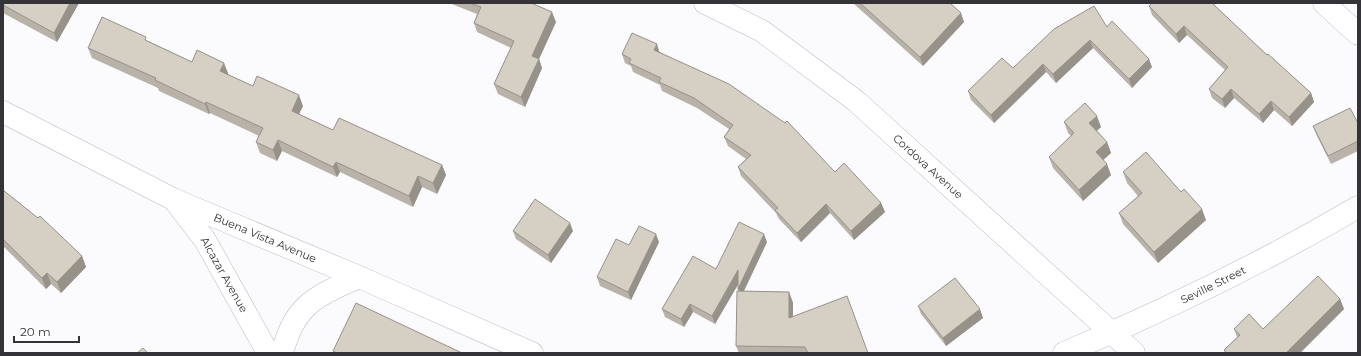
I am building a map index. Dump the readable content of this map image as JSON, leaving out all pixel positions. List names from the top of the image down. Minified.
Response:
{"streets":{"street":["Cordova Avenue","Buena Vista Avenue","Alcazar Avenue","Seville Street"]},"crossings":[["Cordova Avenue","Seville Street"],["Buena Vista Avenue","Alcazar Avenue"]],"scale_bar":"20 m"}
